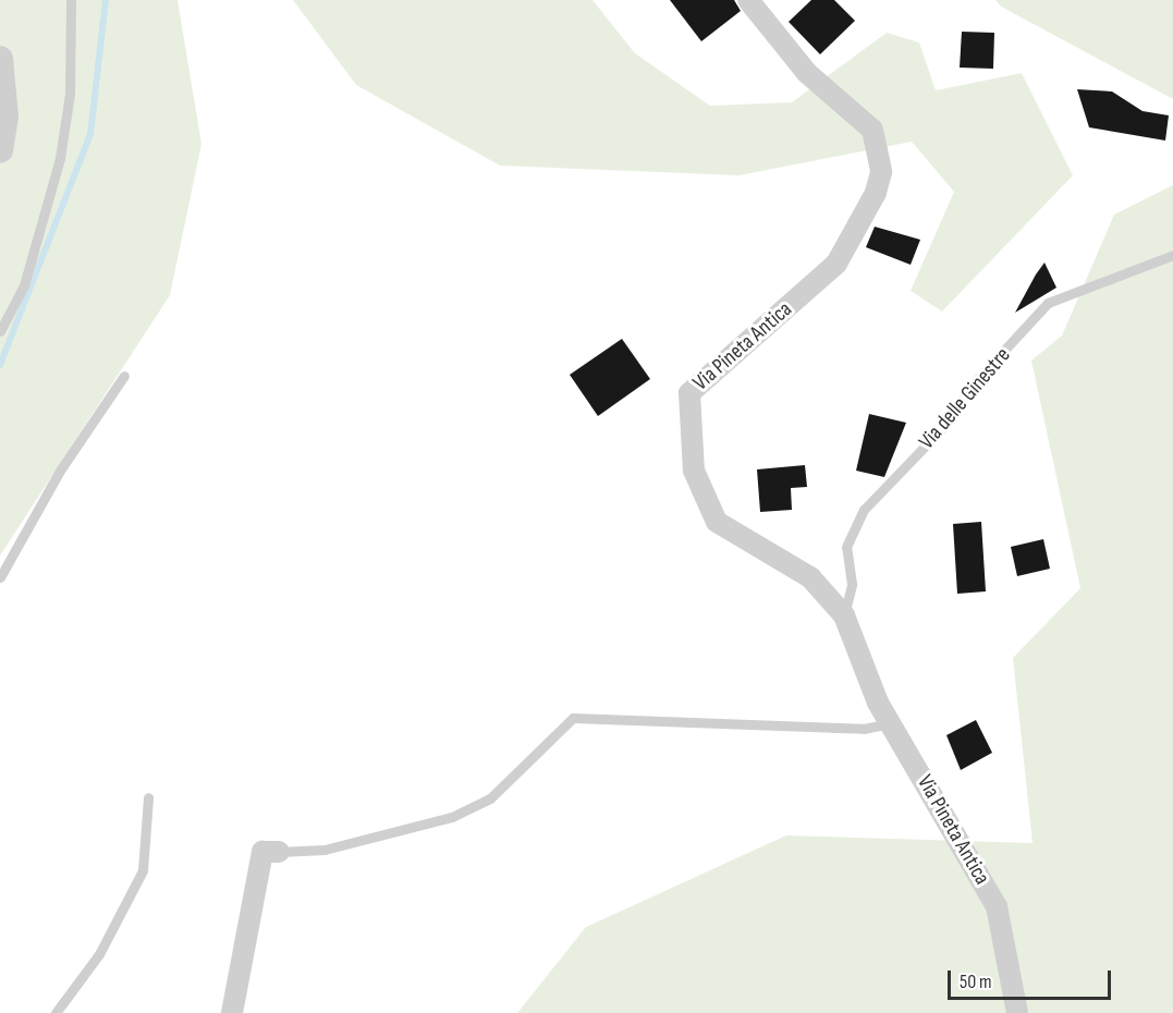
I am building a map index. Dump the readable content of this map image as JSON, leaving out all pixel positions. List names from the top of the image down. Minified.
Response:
{"streets":{"street":["Via Pineta Antica"],"lane":["Via delle Ginestre"]},"crossings":[["Via Pineta Antica","Via delle Ginestre"]],"scale_bar":"50 m"}
